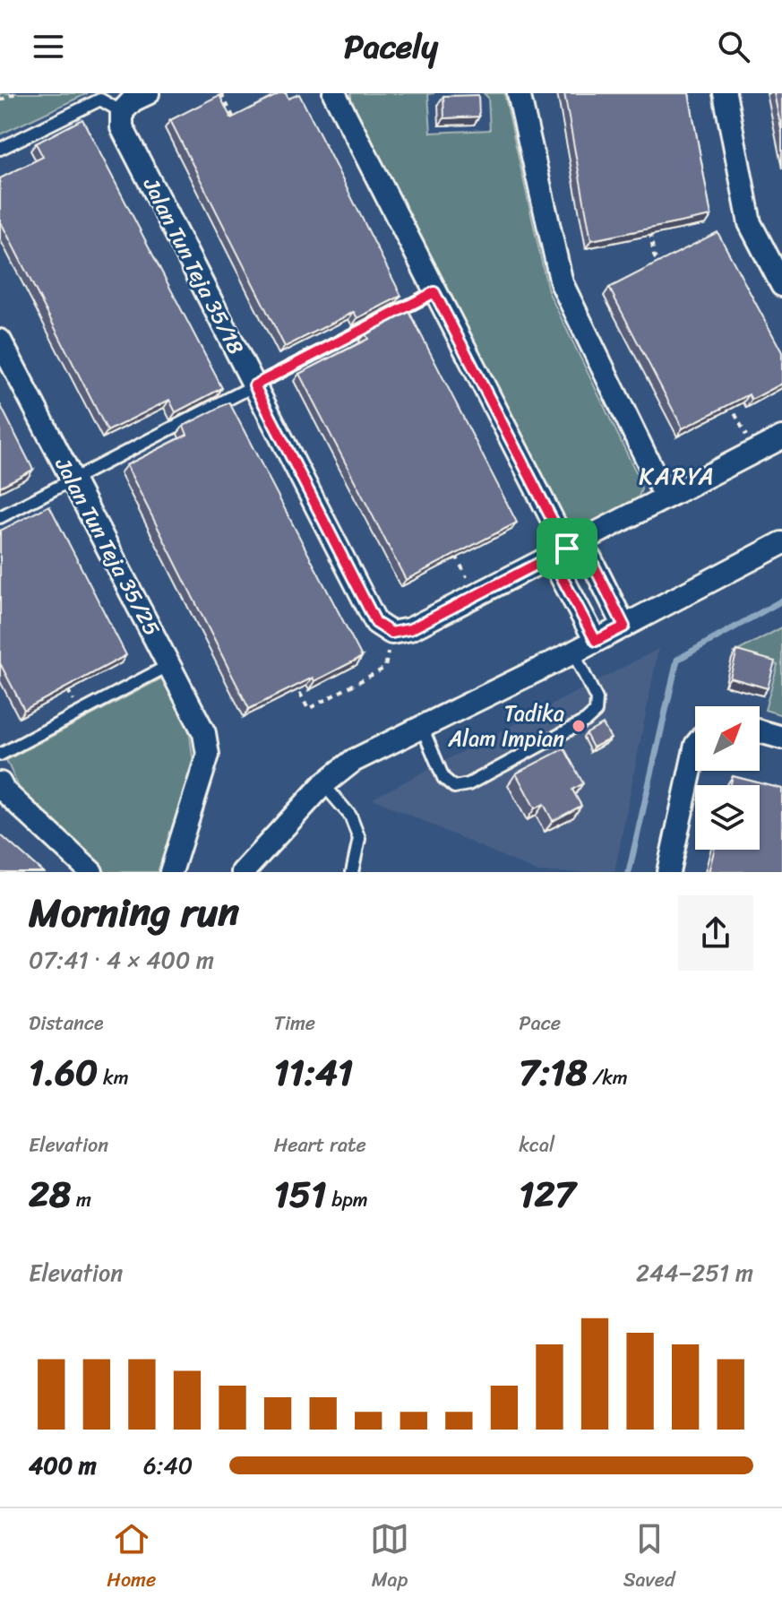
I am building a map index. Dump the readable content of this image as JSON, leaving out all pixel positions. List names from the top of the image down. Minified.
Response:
{"streets":{"street":["Jalan Tun Teja 35/18","Jalan Tun Teja 35/25"]},"districts":["KARYA"],"places":["Tadika Alam Impian"],"north":"top right","page":{"header":"Pacely","heading":["Morning run","07:41 · 4 × 400 m"],"stats":[["Distance","1.60 km"],["Time","11:41"],["Pace","7:18 /km"],["Elevation","28 m"],["Heart rate","151 bpm"],["kcal","127"]],"chart":["Elevation","244–251 m"],"list":[{"name":"400 m","note":"6:40"}],"tabs":["Home","Map","Saved"]}}
